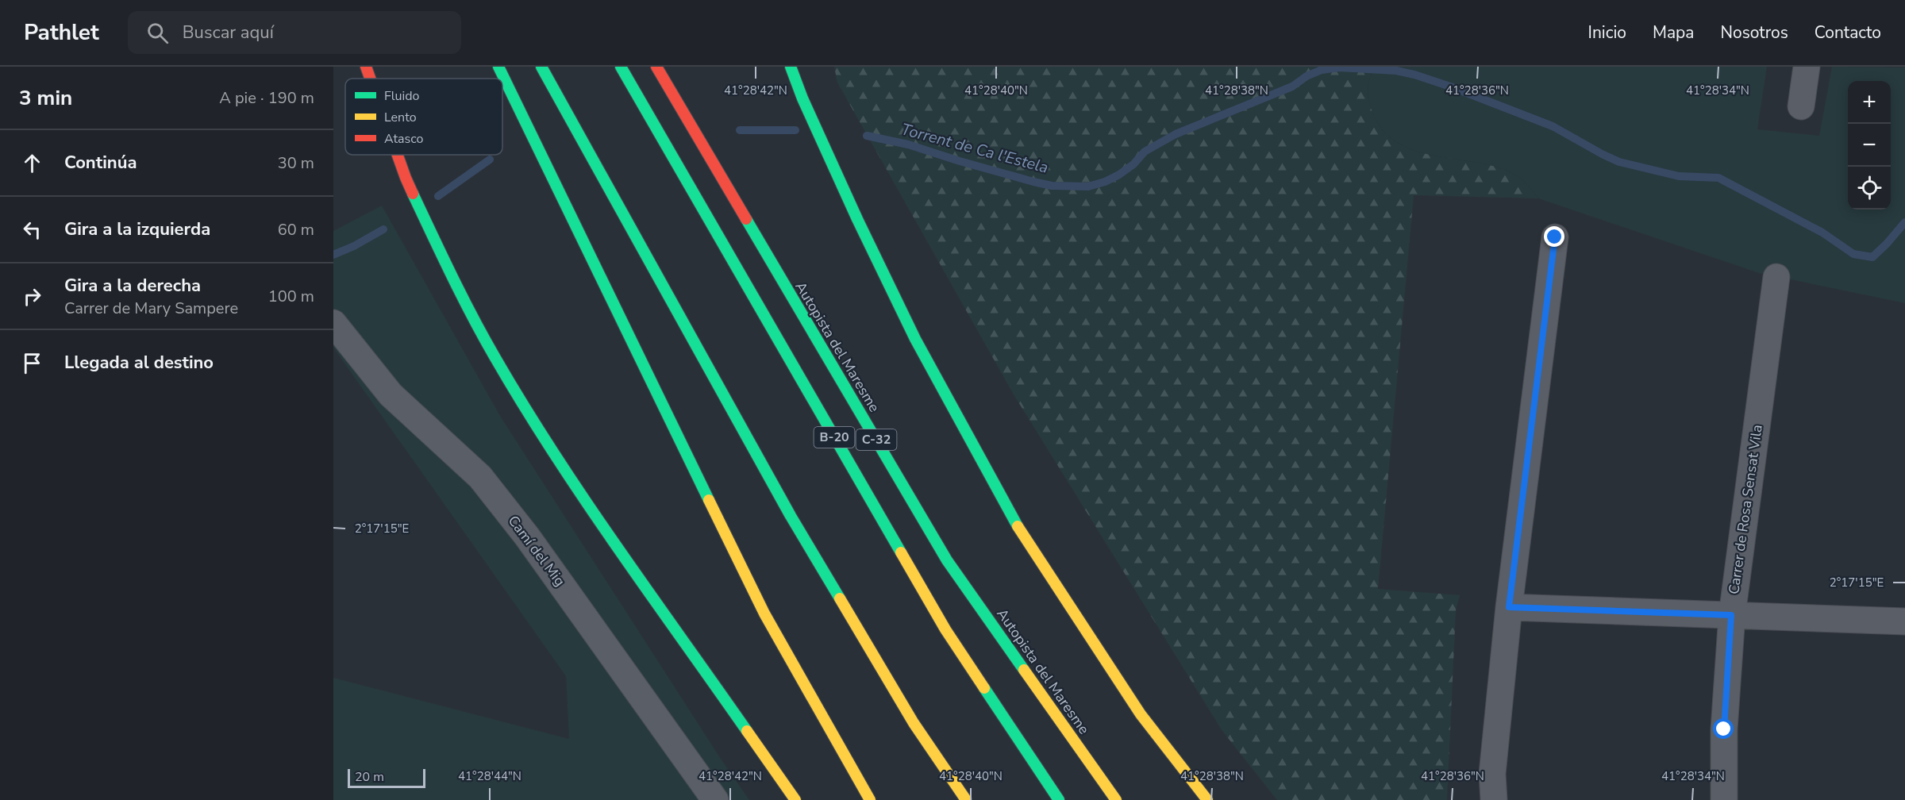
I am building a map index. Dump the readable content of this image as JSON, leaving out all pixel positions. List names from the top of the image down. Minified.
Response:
{"streets":{"highway":["Autopista del Maresme","B-20","C-32"],"street":["Carrer de Rosa Sensat Vila","Camí del Mig"]},"water":["Torrent de Ca l'Estela"],"legend":["Fluido","Lento","Atasco"],"scale_bar":"20 m","page":{"header":"Pathlet","search":"Buscar aquí","nav":["Inicio","Mapa","Nosotros","Contacto"],"heading":["3 min","A pie · 190 m"],"map_buttons":["+","−"],"list":[["Continúa","30 m"],["Gira a la izquierda","60 m"],["Gira a la derecha","Carrer de Mary Sampere","100 m"],"Llegada al destino"],"scale":"20 m"},"coordinates":["41°28'42\"N","41°28'40\"N","41°28'38\"N","41°28'36\"N","41°28'34\"N","2°17'15\"E","41°28'44\"N"]}
